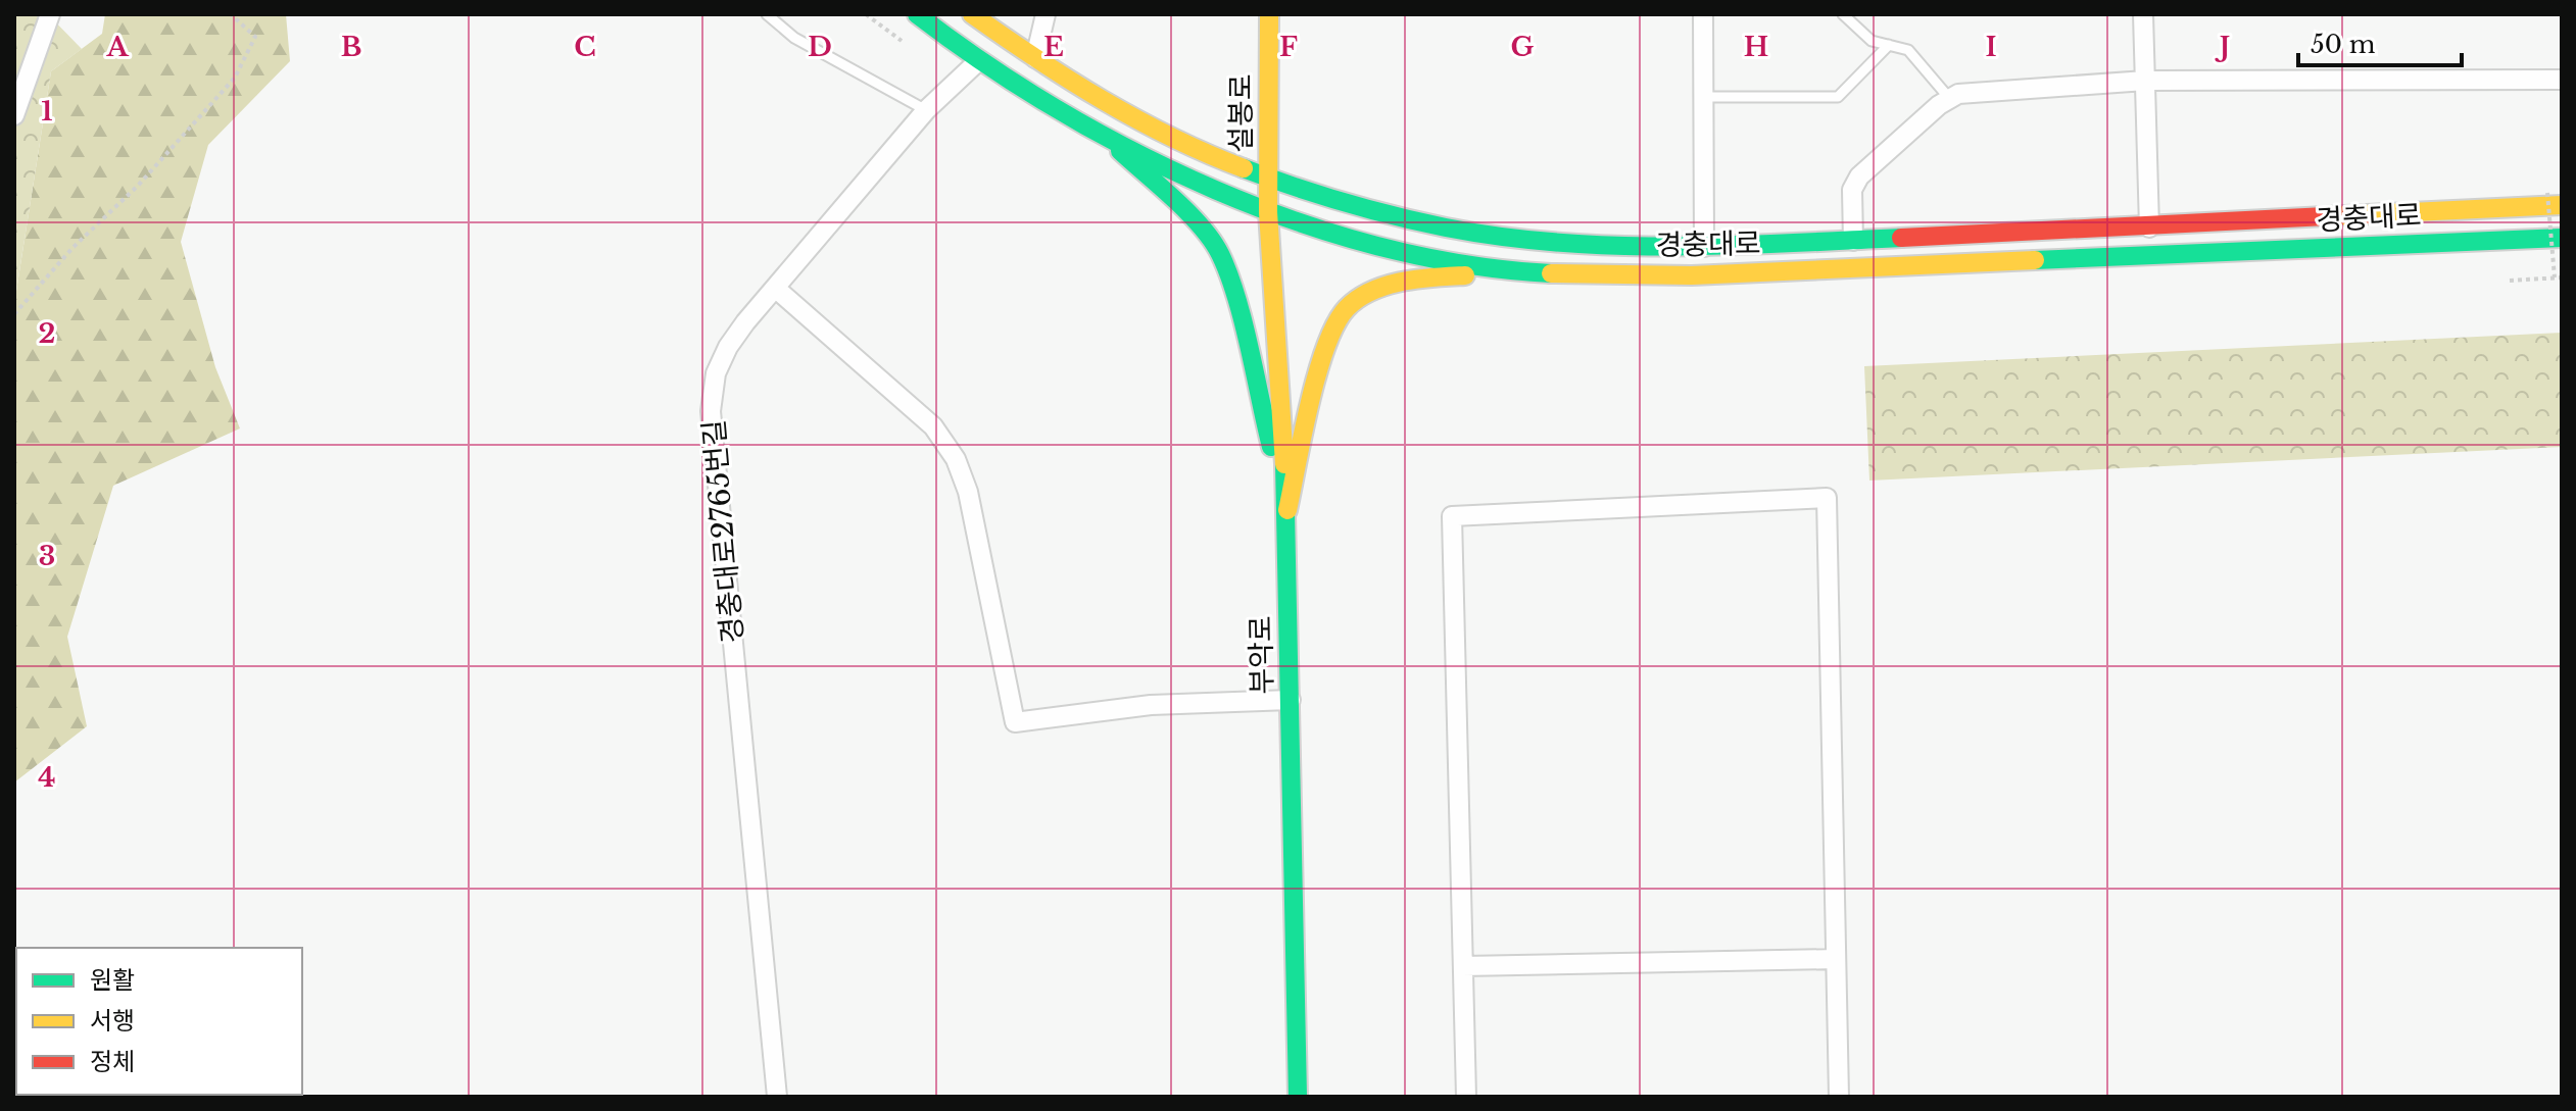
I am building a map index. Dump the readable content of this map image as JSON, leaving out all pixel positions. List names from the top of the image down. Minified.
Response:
{"streets":{"main road":["설봉로","경충대로","부악로"],"street":["경충대로2765번길"]},"crossings":[["설봉로","경충대로"],["설봉로","부악로"],["경충대로","경충대로2765번길"],["경충대로","부악로"]],"legend":["원활","서행","정체"],"scale_bar":"50 m","grid":{"columns":["A","B","C","D","E","F","G","H","I","J"],"rows":["1","2","3","4"]}}
